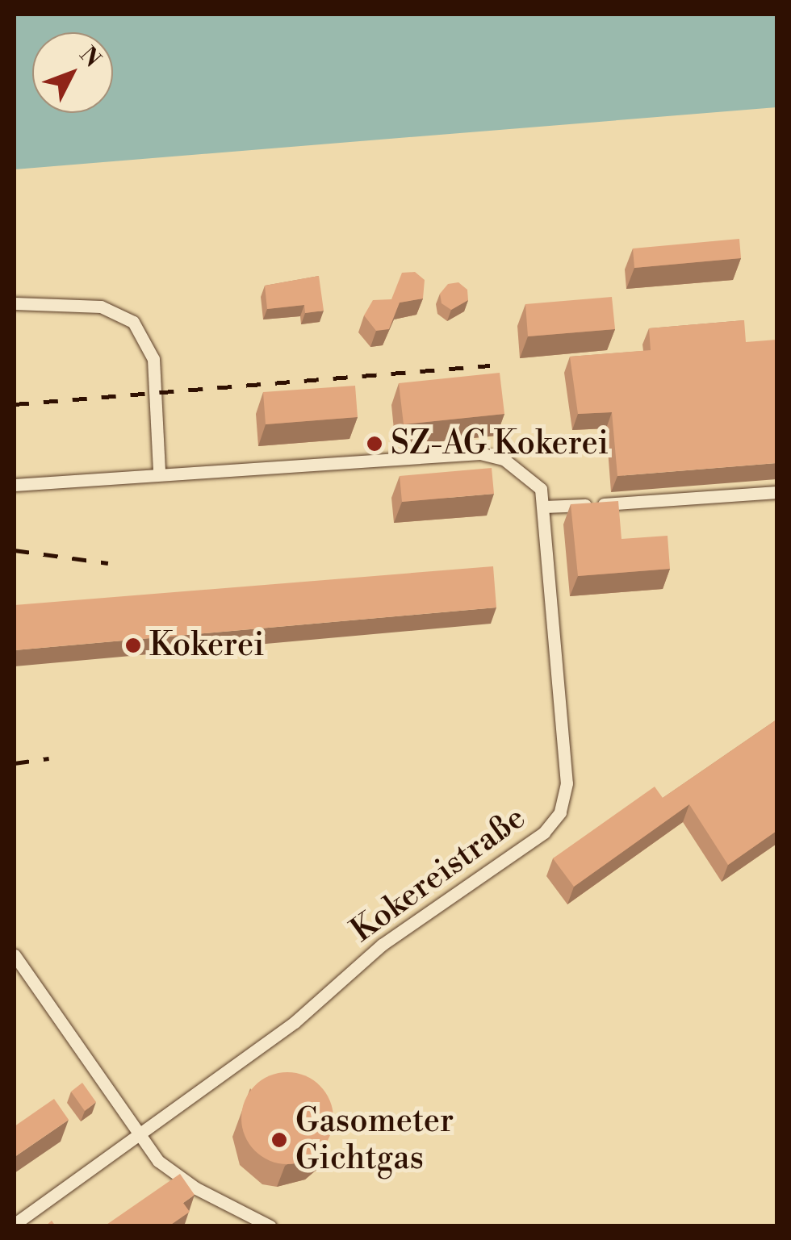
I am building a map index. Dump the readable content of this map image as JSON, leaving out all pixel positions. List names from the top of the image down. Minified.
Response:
{"streets":{"lane":["Kokereistraße"]},"places":["SZ-AG Kokerei","Kokerei","Gasometer Gichtgas"],"north":"top right"}
